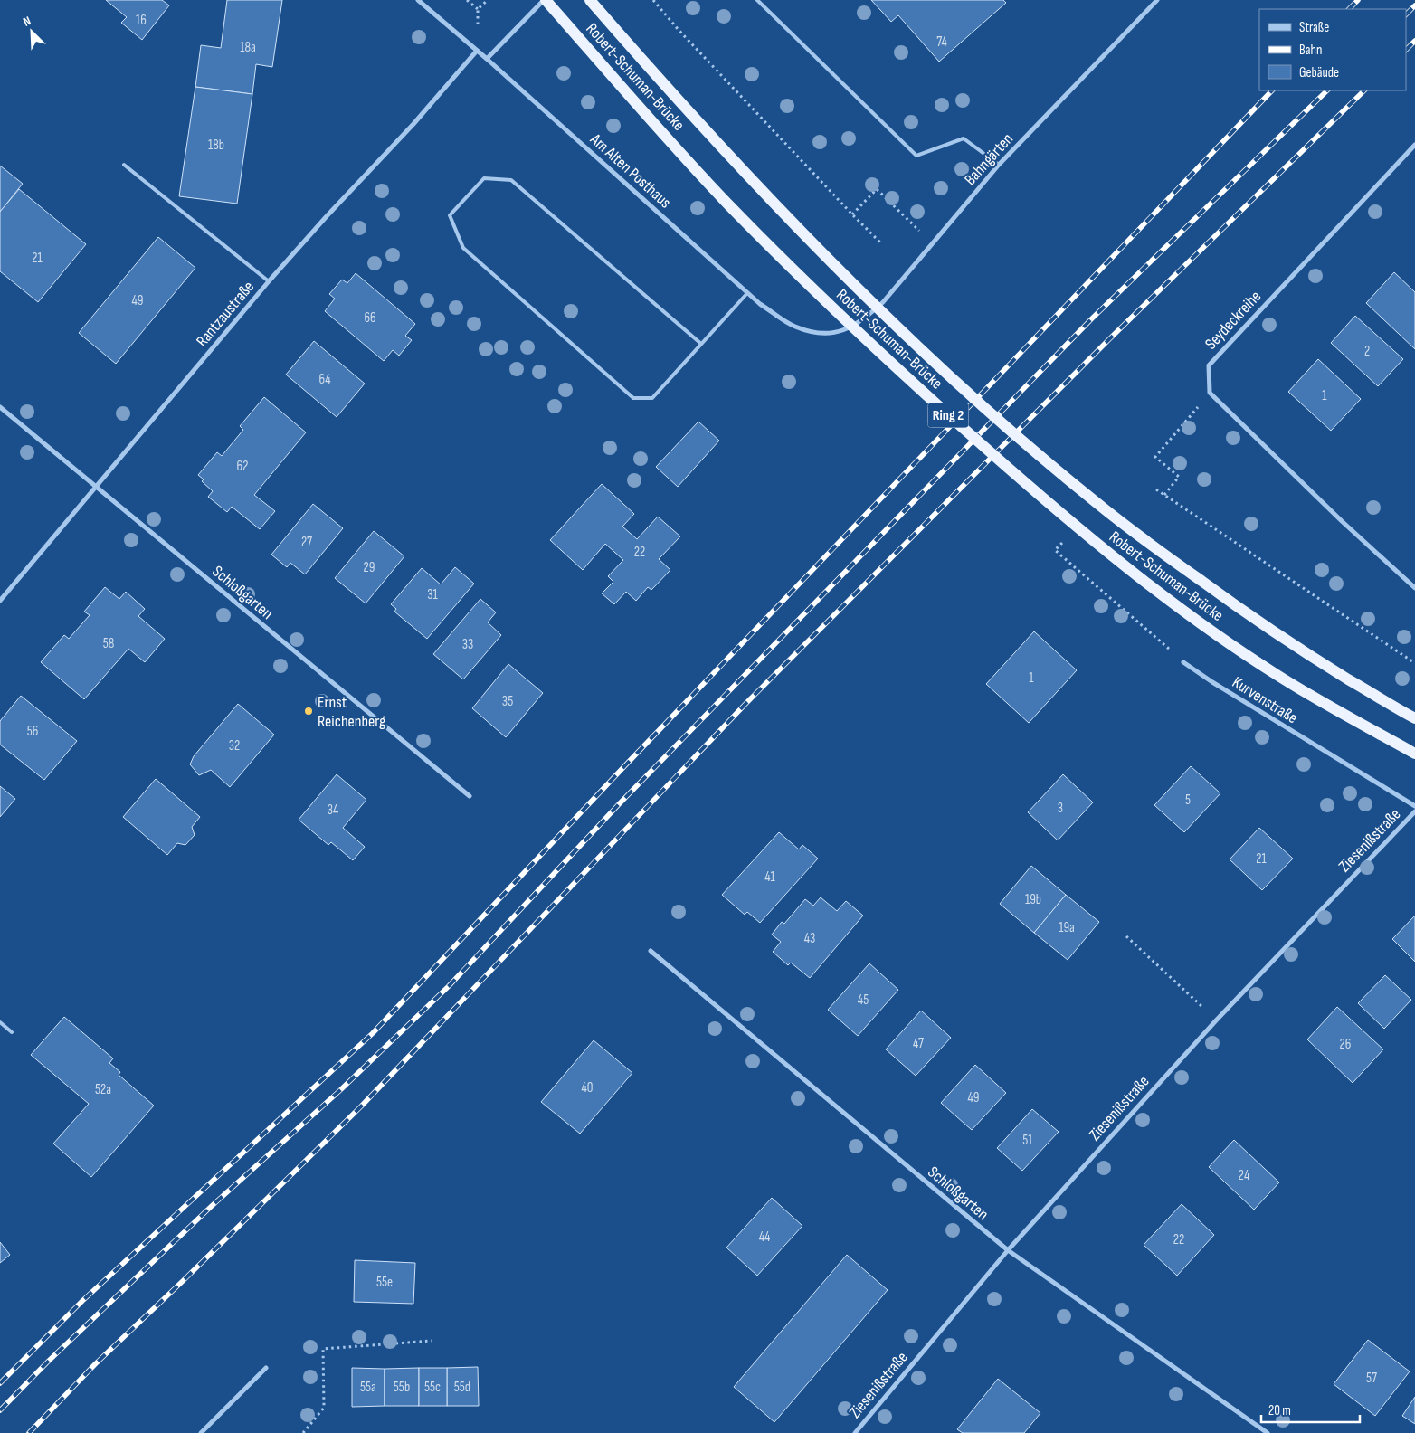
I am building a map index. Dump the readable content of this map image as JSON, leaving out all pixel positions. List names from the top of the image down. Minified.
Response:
{"streets":{"main road":["Robert-Schuman-Brücke","Ring 2"],"street":["Bahngärten","Am Alten Posthaus","Rantzaustraße","Seydeckreihe","Schloßgarten","Kurvenstraße","Ziesenißstraße"]},"crossings":[["Bahngärten","Am Alten Posthaus"],["Am Alten Posthaus","Rantzaustraße"],["Rantzaustraße","Schloßgarten"],["Schloßgarten","Ziesenißstraße"]],"places":["Ernst Reichenberg"],"house_numbers":["16","74","18a","18b","21","49","66","2","64","1","62","27","22","29","31","58","33","1","35","56","32","5","3","34","21","41","19b","19a","43","45","47","26","40","52a","49","51","24","44","22","55e","57","55a","55b","55c","55d"],"legend":["Straße","Bahn","Gebäude"],"scale_bar":"20 m","north":"top left"}
